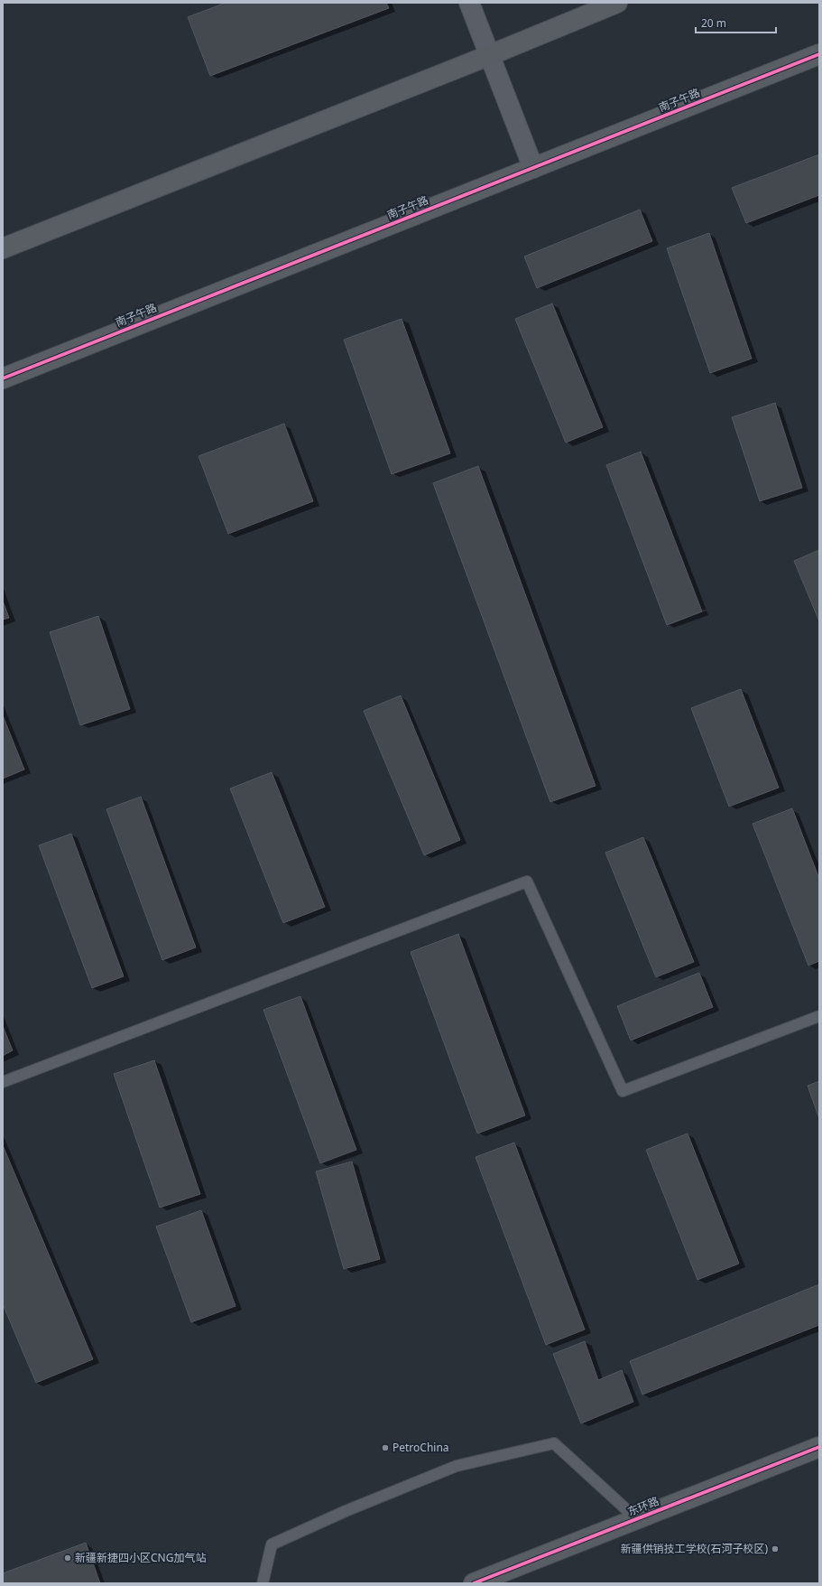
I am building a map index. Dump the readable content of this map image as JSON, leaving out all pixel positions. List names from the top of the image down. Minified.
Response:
{"streets":{"street":["南子午路","东环路"]},"places":["PetroChina","新疆供销技工学校(石河子校区)","新疆新捷四小区CNG加气站"],"scale_bar":"20 m"}
